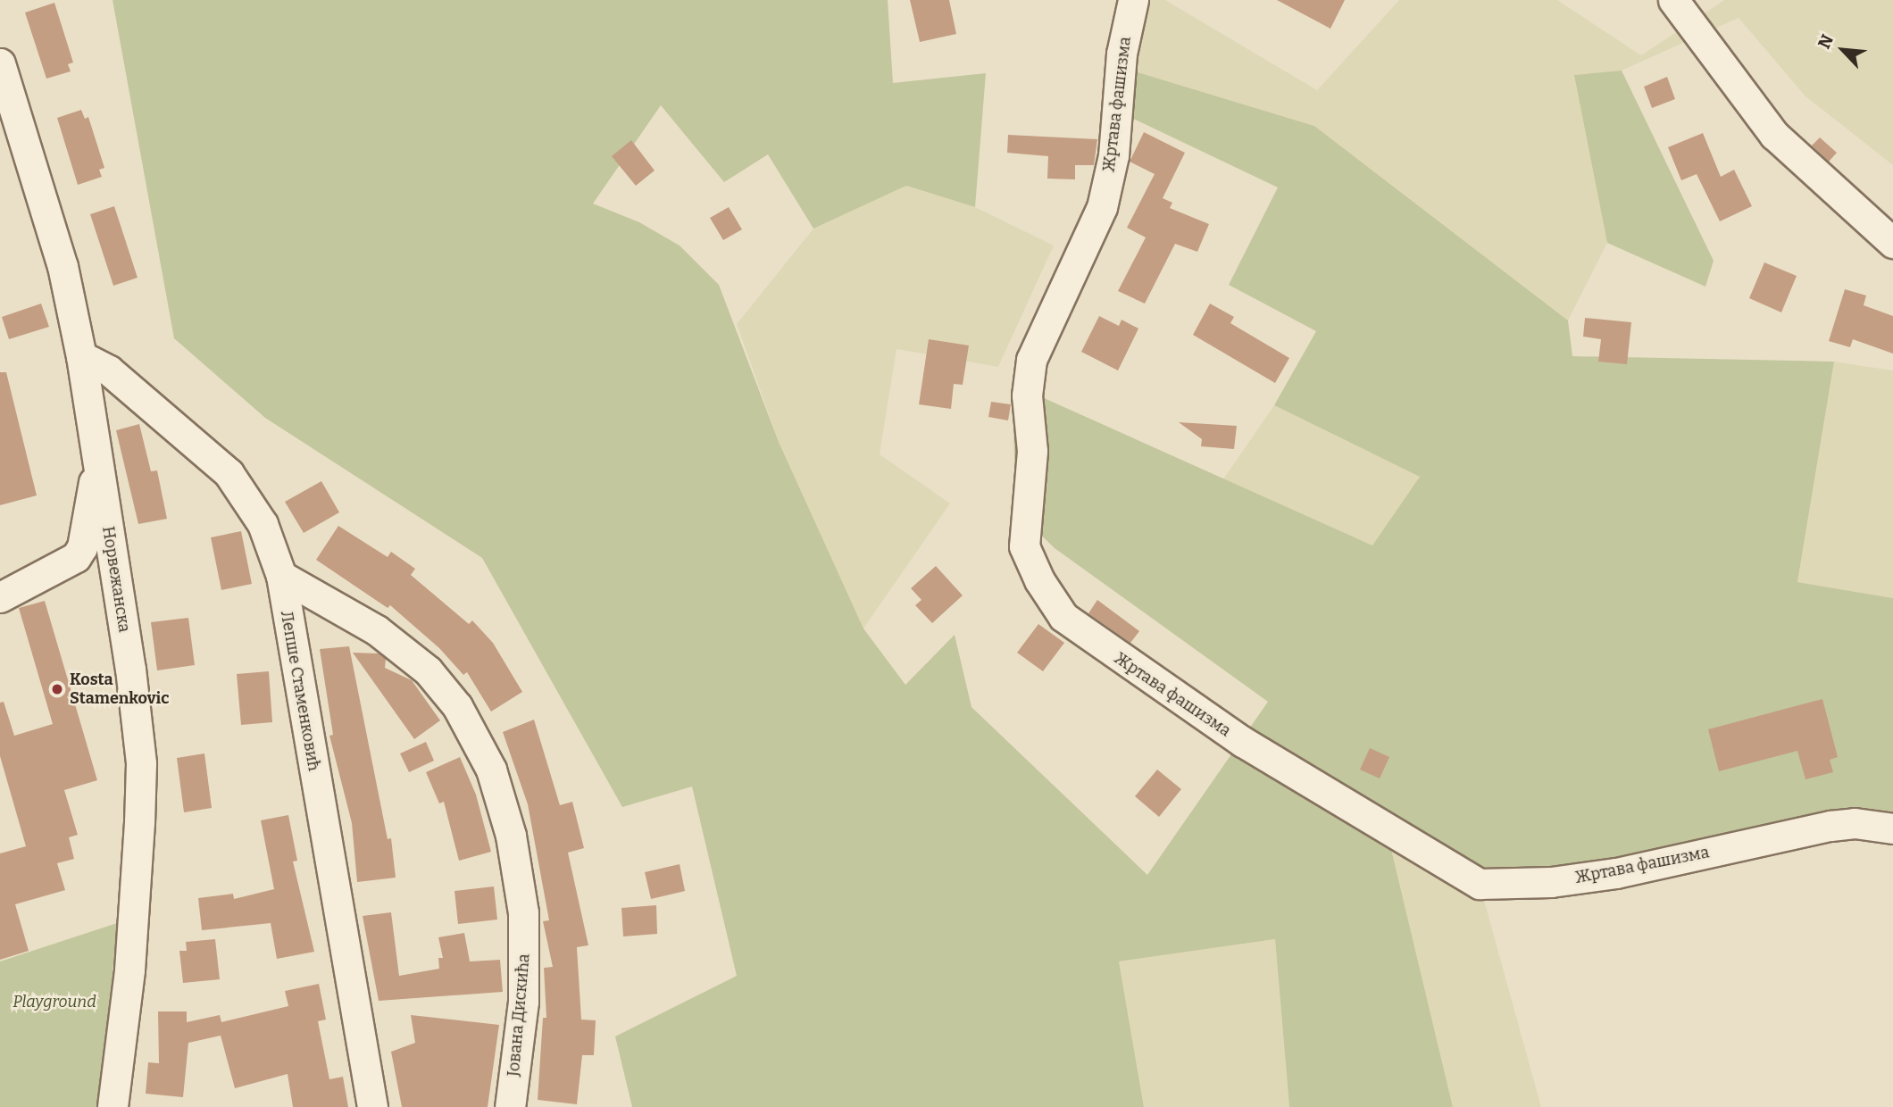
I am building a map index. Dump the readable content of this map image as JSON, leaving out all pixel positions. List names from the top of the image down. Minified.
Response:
{"streets":{"street":["Жртава фашизма","Норвежанска","Лепше Стаменковић","Јована Дискића"]},"crossings":[["Норвежанска","Лепше Стаменковић"],["Лепше Стаменковић","Јована Дискића"]],"parks":["Playground"],"places":["Kosta Stamenkovic"],"north":"top left"}
